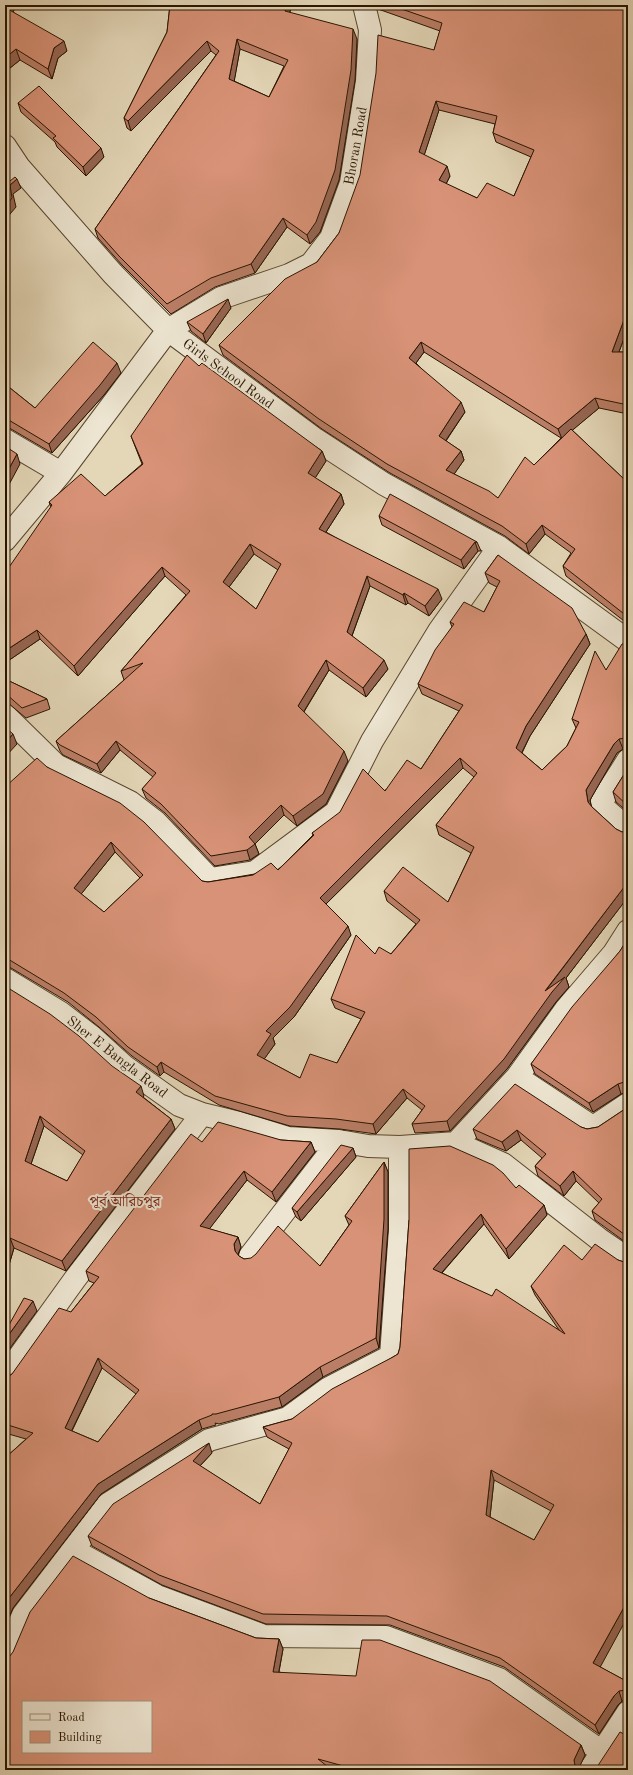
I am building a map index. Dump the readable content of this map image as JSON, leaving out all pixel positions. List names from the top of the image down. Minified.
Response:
{"streets":{"street":["Bhoran Road","Girls School Road","Sher E Bangla Road"]},"crossings":[["Bhoran Road","Girls School Road"]],"districts":["পূর্ব আরিচপুর"],"legend":["Road","Building"]}
